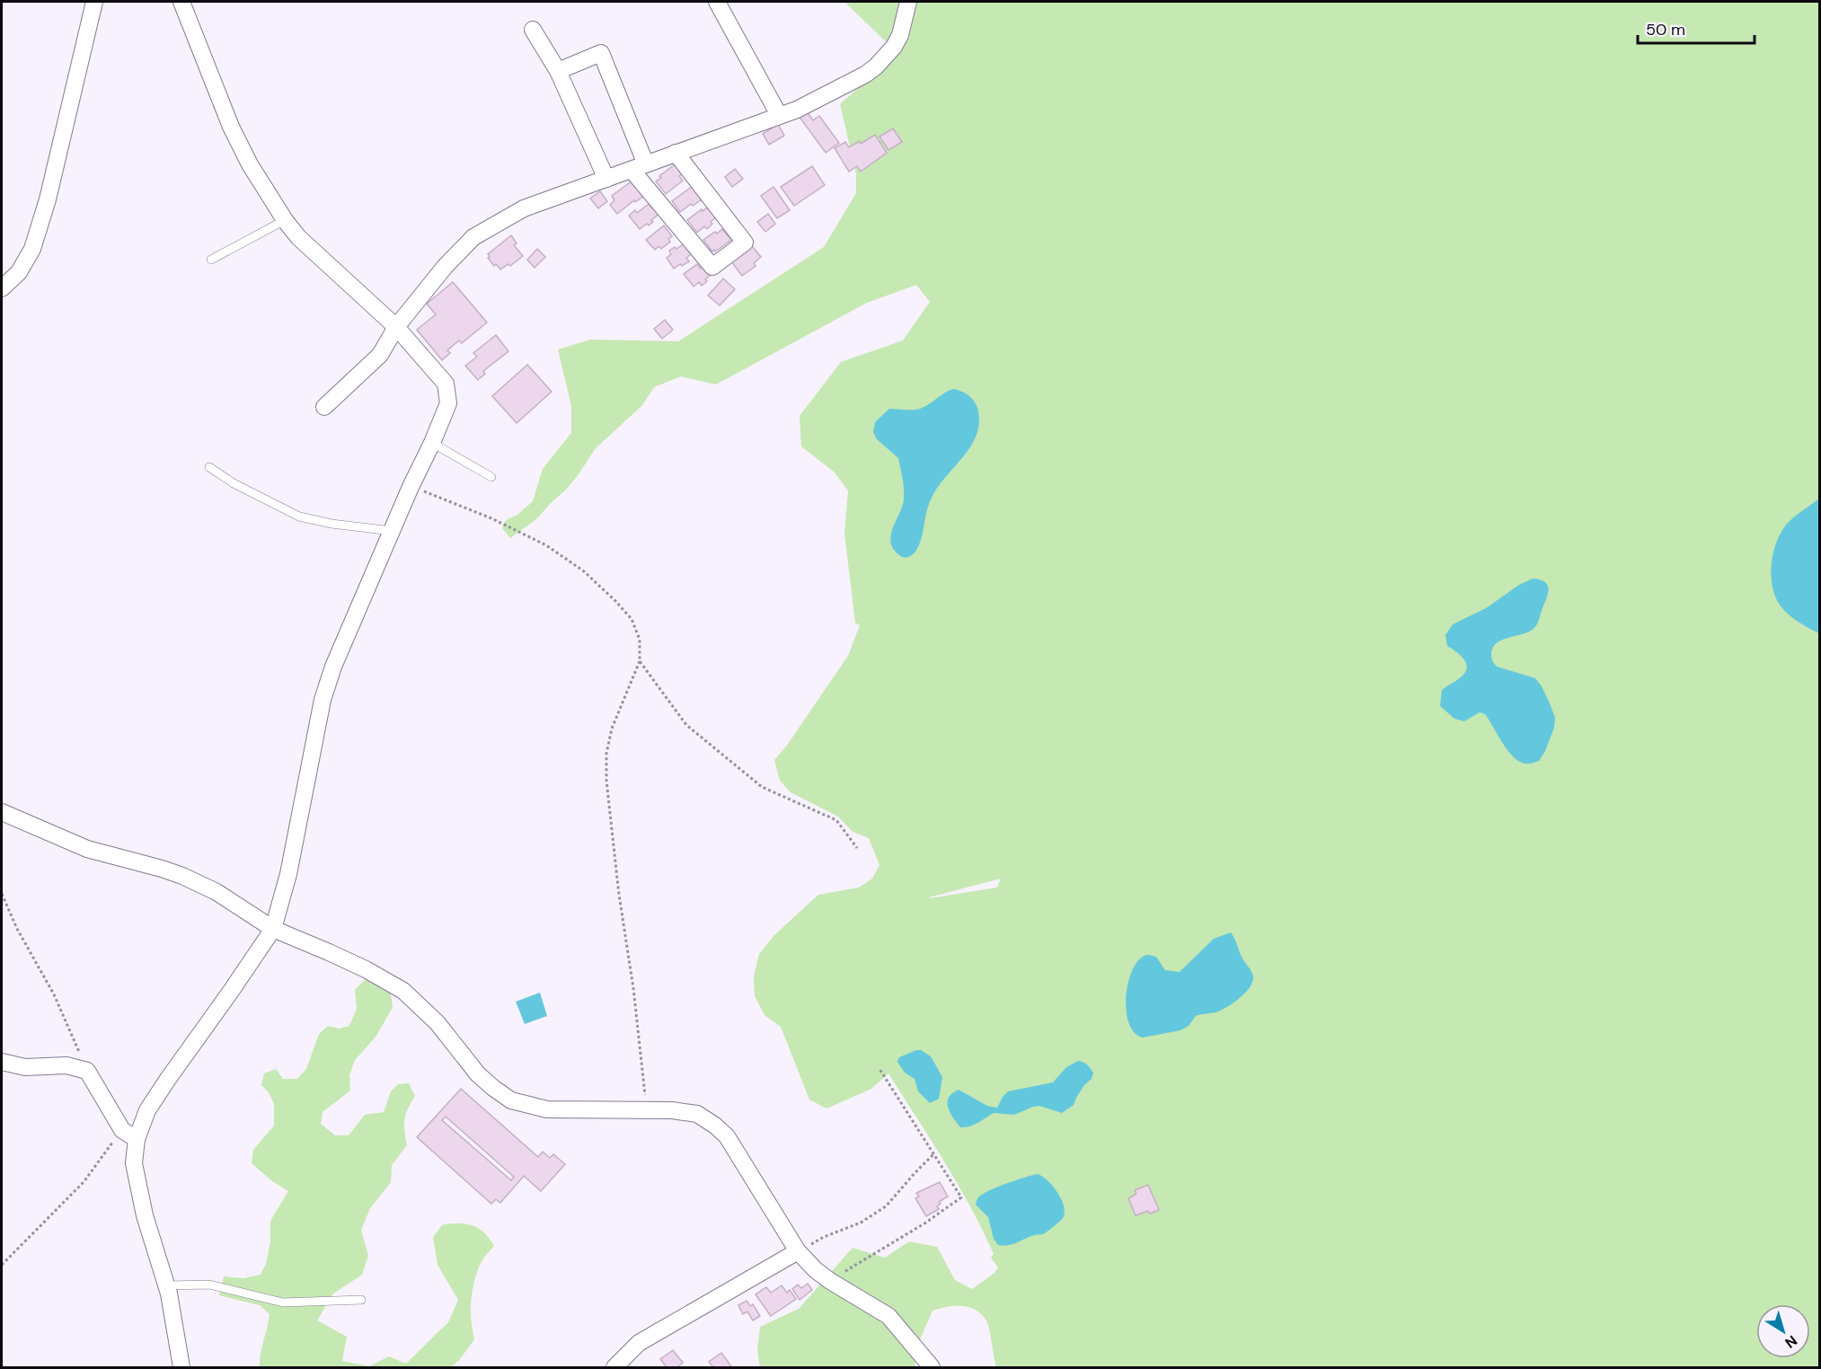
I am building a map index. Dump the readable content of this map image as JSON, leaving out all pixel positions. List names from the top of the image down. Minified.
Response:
{"scale_bar":"50 m","north":"bottom right"}
